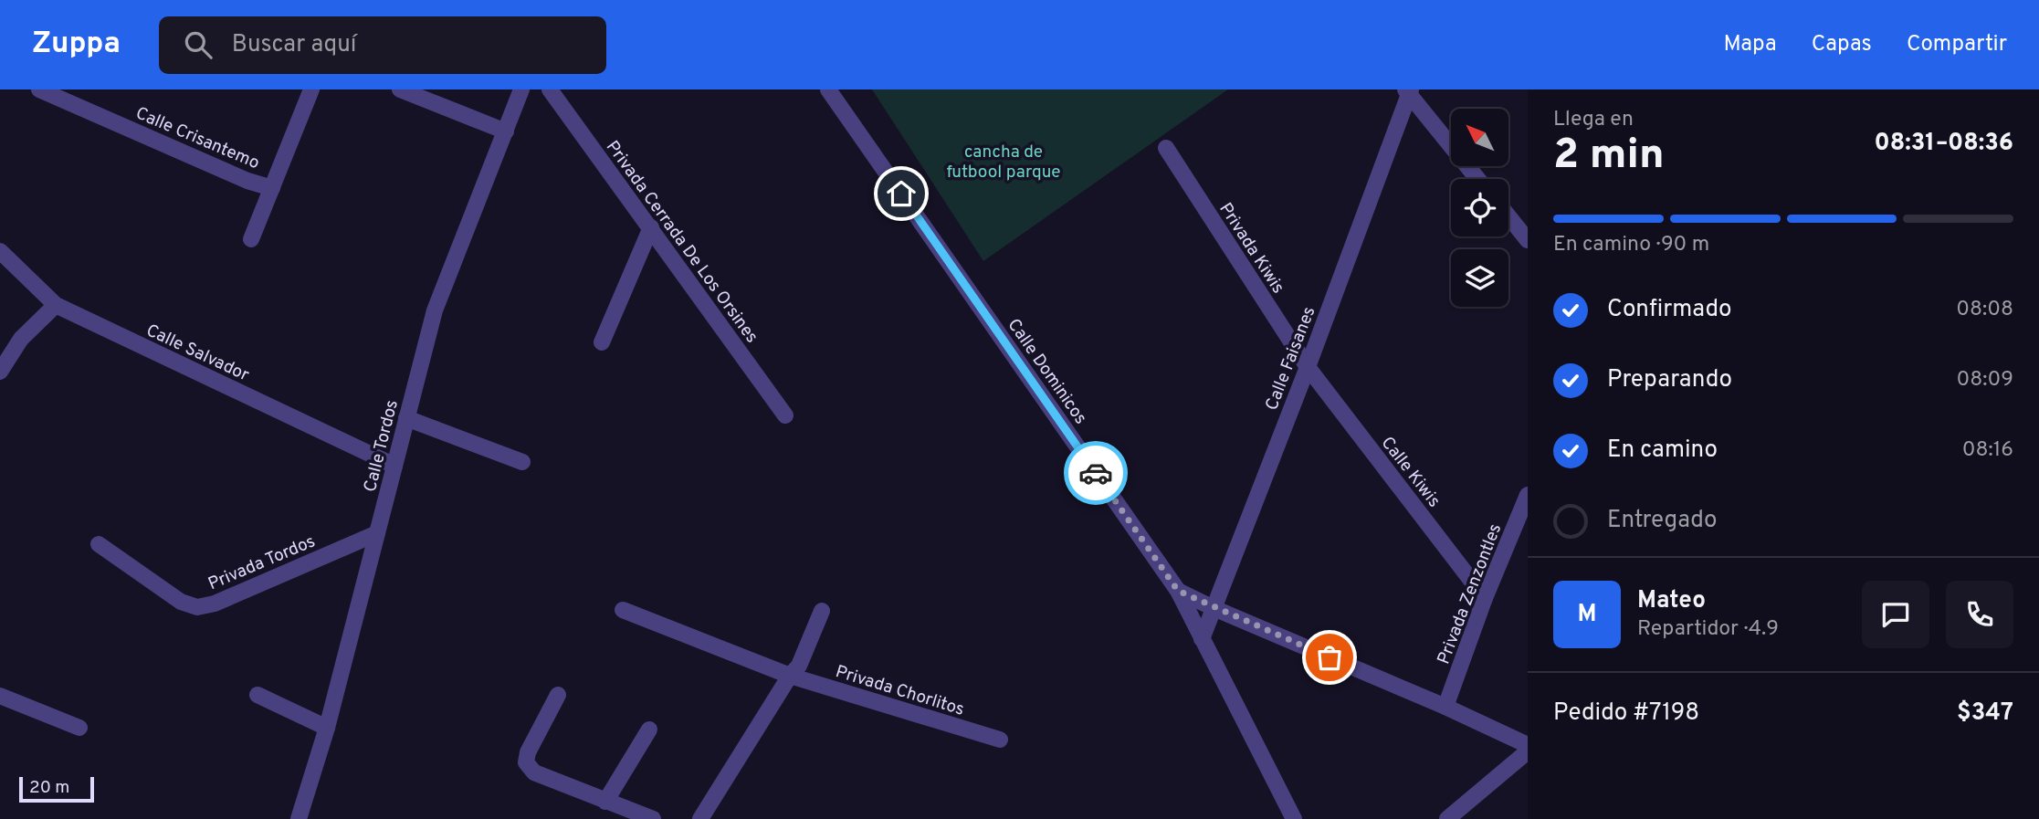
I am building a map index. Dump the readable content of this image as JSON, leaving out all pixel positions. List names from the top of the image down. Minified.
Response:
{"streets":{"street":["Calle Crisantemo","Privada Cerrada De Los Orsines","Privada Kiwis","Calle Salvador","Calle Faisanes","Calle Dominicos","Calle Tordos","Calle Kiwis","Privada Tordos","Privada Zenzontles","Privada Chorlitos"]},"crossings":[["Privada Kiwis","Calle Faisanes"],["Privada Kiwis","Calle Kiwis"],["Calle Salvador","Calle Tordos"],["Calle Faisanes","Calle Dominicos"],["Calle Faisanes","Calle Kiwis"],["Calle Tordos","Privada Tordos"],["Calle Kiwis","Privada Zenzontles"]],"parks":["cancha de futbool parque"],"scale_bar":"20 m","north":"top left","page":{"header":"Zuppa","search":"Buscar aquí","nav":["Mapa","Capas","Compartir"],"heading":["2 min","Llega en","08:31–08:36"],"panel":["Mateo","Repartidor · 4.9","Pedido #7198","$347"],"bar":"En camino · 90 m","list":[["Confirmado","08:08"],["Preparando","08:09"],["En camino","08:16"],"Entregado"],"round":"M","scale":"20 m"}}
